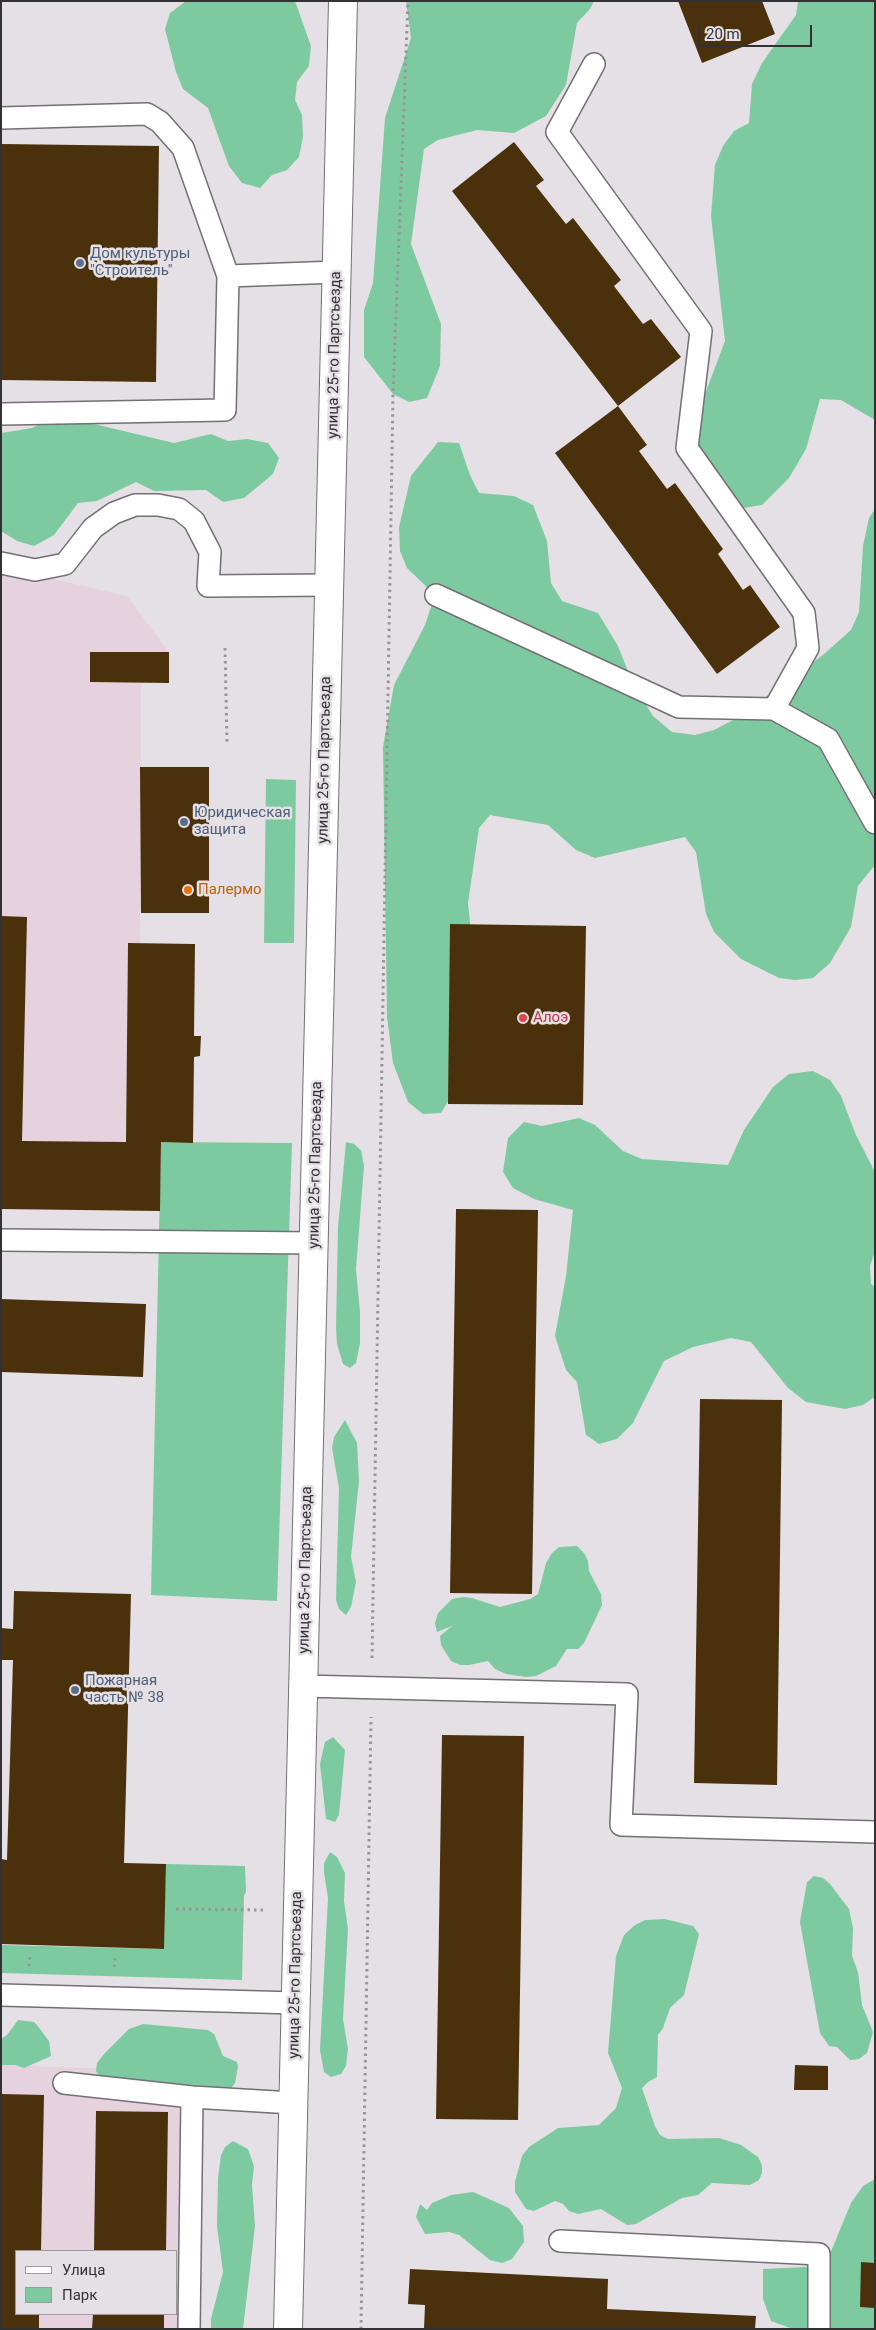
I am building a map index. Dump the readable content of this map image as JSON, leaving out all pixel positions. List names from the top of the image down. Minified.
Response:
{"streets":{"street":["улица 25-го Партсъезда"]},"places":["Дом культуры \"Строитель\"","Юридическая защита","Палермо","Алоэ","Пожарная часть № 38"],"legend":["Улица","Парк"],"scale_bar":"20 m"}
